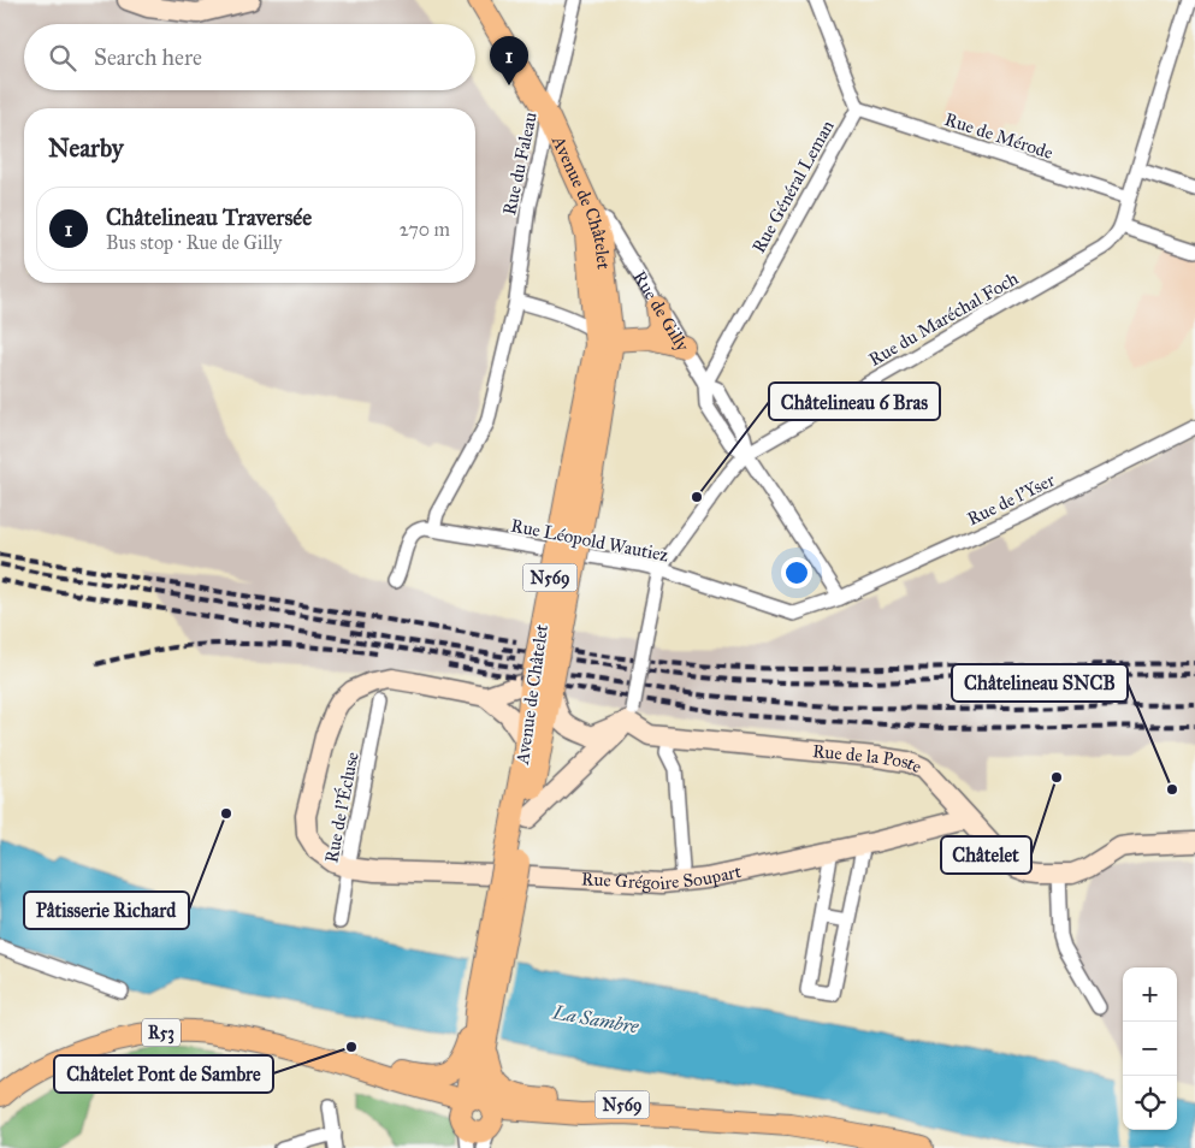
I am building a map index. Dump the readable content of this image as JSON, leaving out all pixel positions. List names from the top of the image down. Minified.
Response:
{"streets":{"main road":["Avenue de Châtelet","N569","R53"],"street":["Rue de Mérode","Rue du Faleau","Rue Général Leman","Rue de Gilly","Rue du Maréchal Foch","Rue de l'Yser","Rue Léopold Wautiez","Rue de la Poste","Rue de l'Écluse","Rue Grégoire Soupart"]},"crossings":[["Rue de Mérode","Rue Général Leman"],["Rue du Faleau","Rue Léopold Wautiez"],["Rue du Faleau","N569"],["Rue Général Leman","Rue de Gilly"],["Avenue de Châtelet","Rue de Gilly"],["Avenue de Châtelet","N569"],["Avenue de Châtelet","R53"],["Rue de Gilly","Rue du Maréchal Foch"],["Rue de Gilly","Rue de l'Yser"],["Rue de Gilly","Rue Léopold Wautiez"],["Rue du Maréchal Foch","Rue Léopold Wautiez"],["Rue de l'Yser","Rue Léopold Wautiez"],["N569","R53"],["Rue de la Poste","Rue Grégoire Soupart"],["Rue de l'Écluse","Rue Grégoire Soupart"]],"water":["La Sambre"],"places":["Châtelineau 6 Bras","Châtelet","Châtelineau SNCB","Pâtisserie Richard","Châtelet Pont de Sambre"],"page":{"search":"Search here","pins":"1","heading":"Nearby","list":[{"mark":"1","name":"Châtelineau Traversée","note":"Bus stop · Rue de Gilly","value":"270 m"}],"map_buttons":["+","−"]}}
